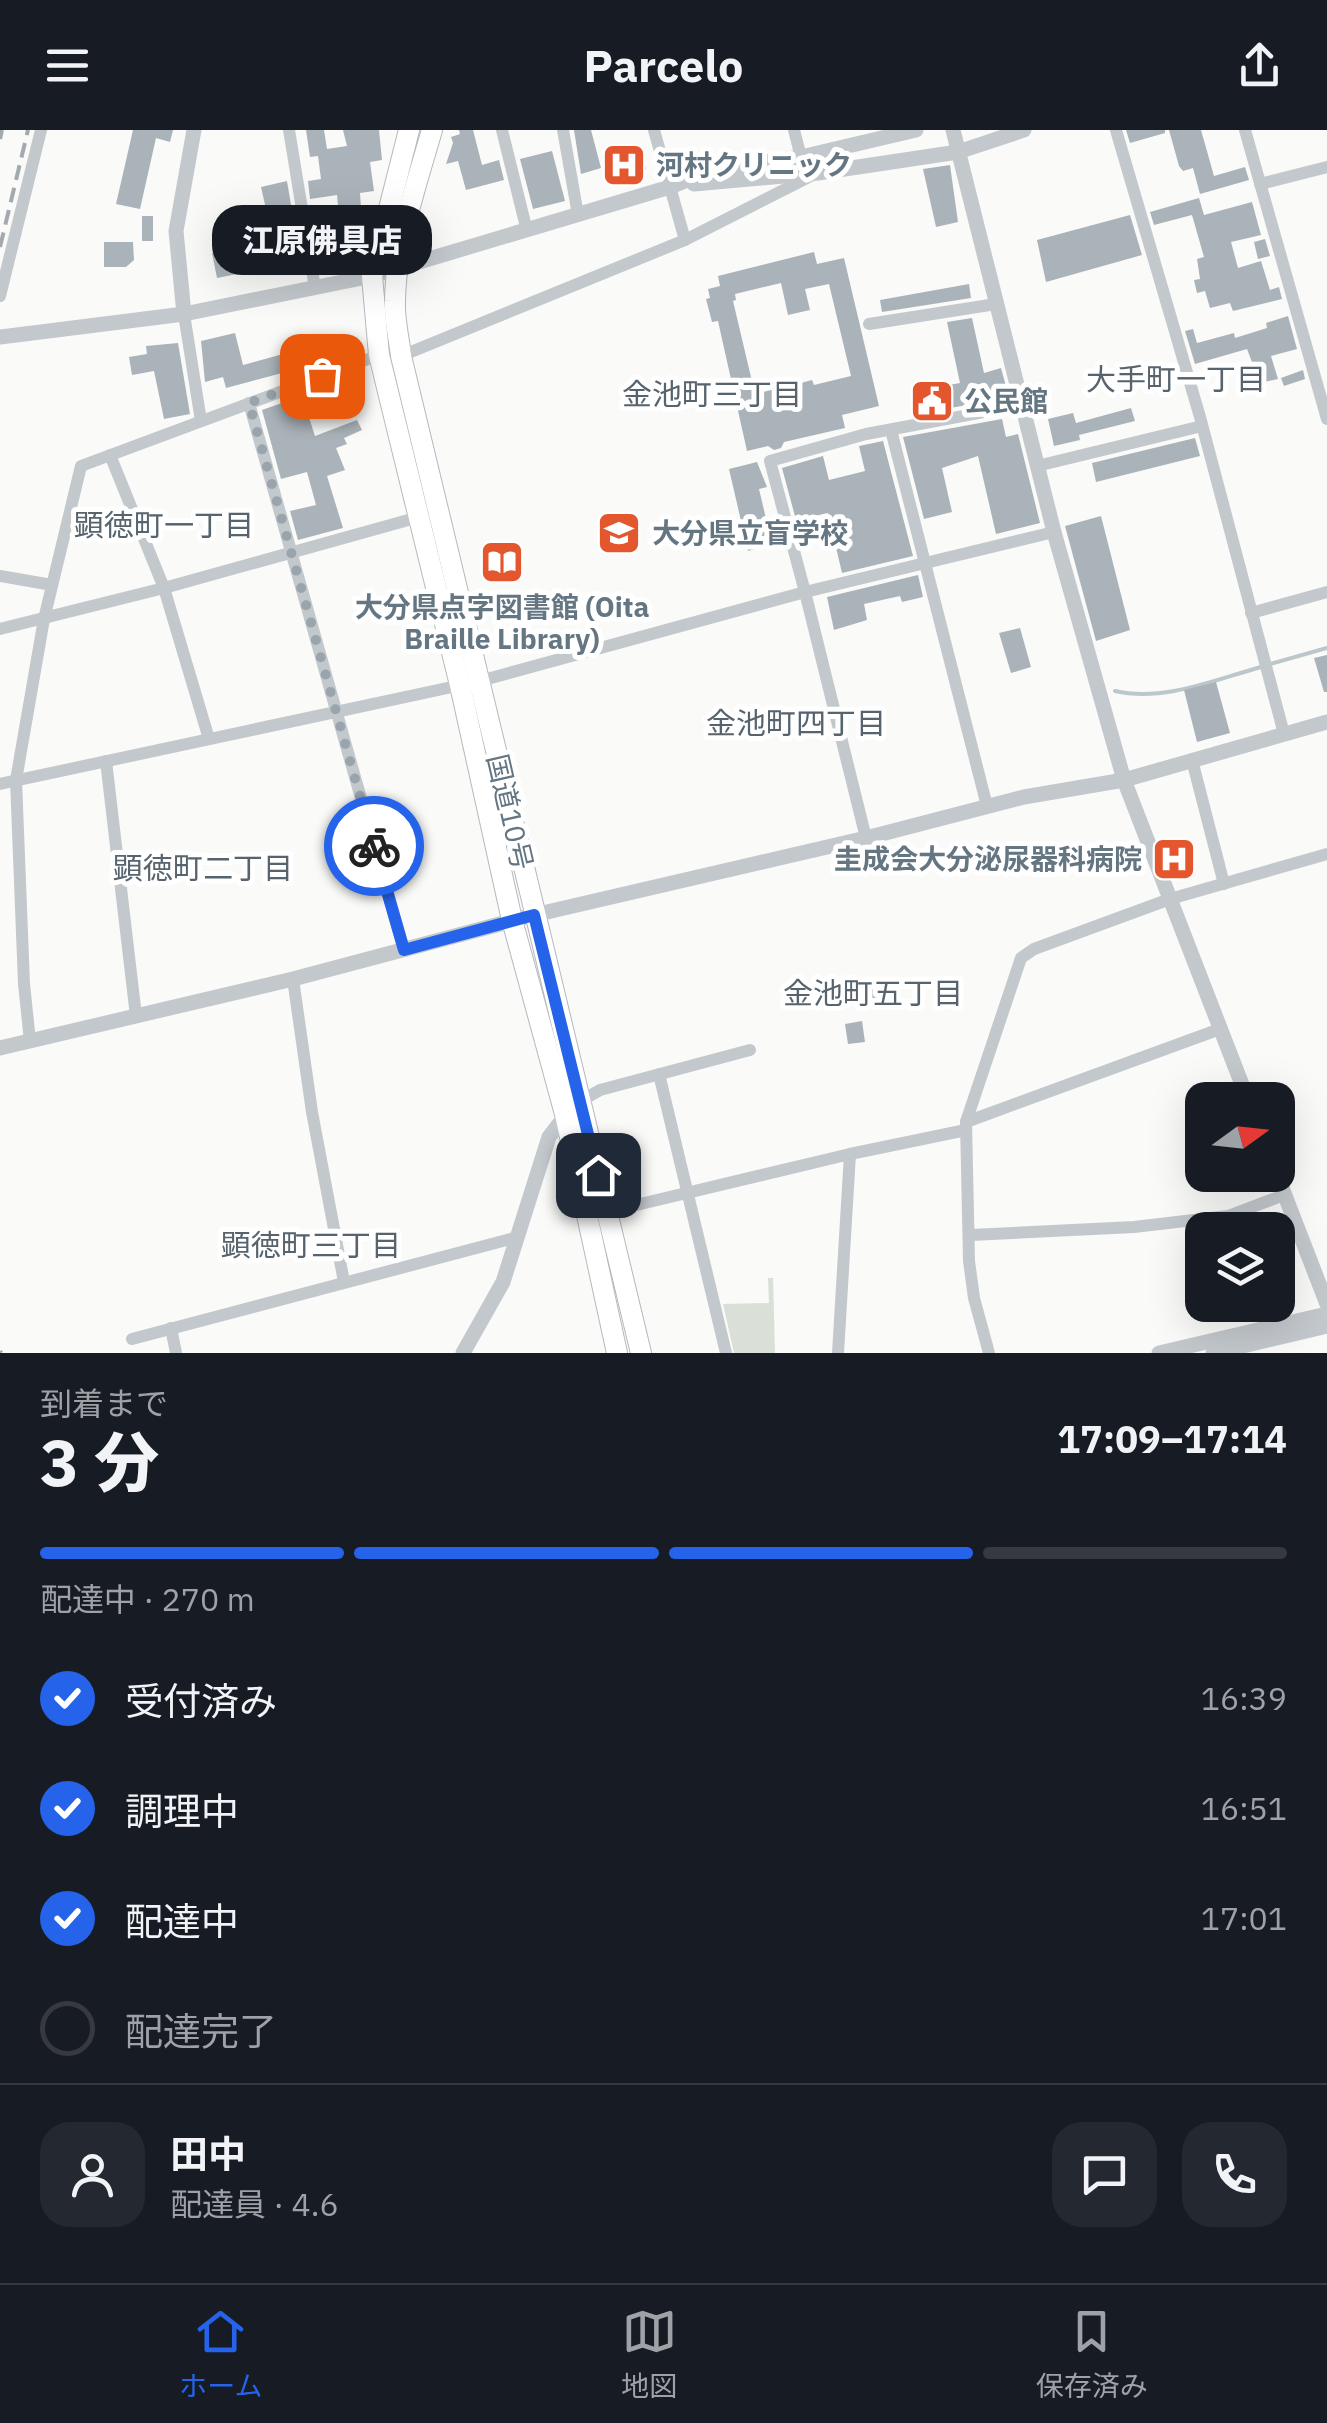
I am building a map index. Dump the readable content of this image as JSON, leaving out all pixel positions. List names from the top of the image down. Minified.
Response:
{"streets":{"highway":["国道10号"]},"districts":["大手町一丁目","金池町三丁目","顕徳町一丁目","金池町四丁目","顕徳町二丁目","金池町五丁目","顕徳町三丁目"],"places":{"hospital":["河村クリニック","圭成会大分泌尿器科病院"],"other":["江原佛具店"],"public building":["公民館"],"school or university":["大分県立盲学校"],"library":["大分県点字図書館 (Oita Braille Library)"]},"north":"right","page":{"header":"Parcelo","bubble":"江原佛具店","heading":["3 分","到着まで","17:09–17:14"],"panel":["田中","配達員 · 4.6"],"bar":"配達中 · 270 m","list":[["受付済み","16:39"],["調理中","16:51"],["配達中","17:01"],"配達完了"],"tabs":["ホーム","地図","保存済み"]}}
